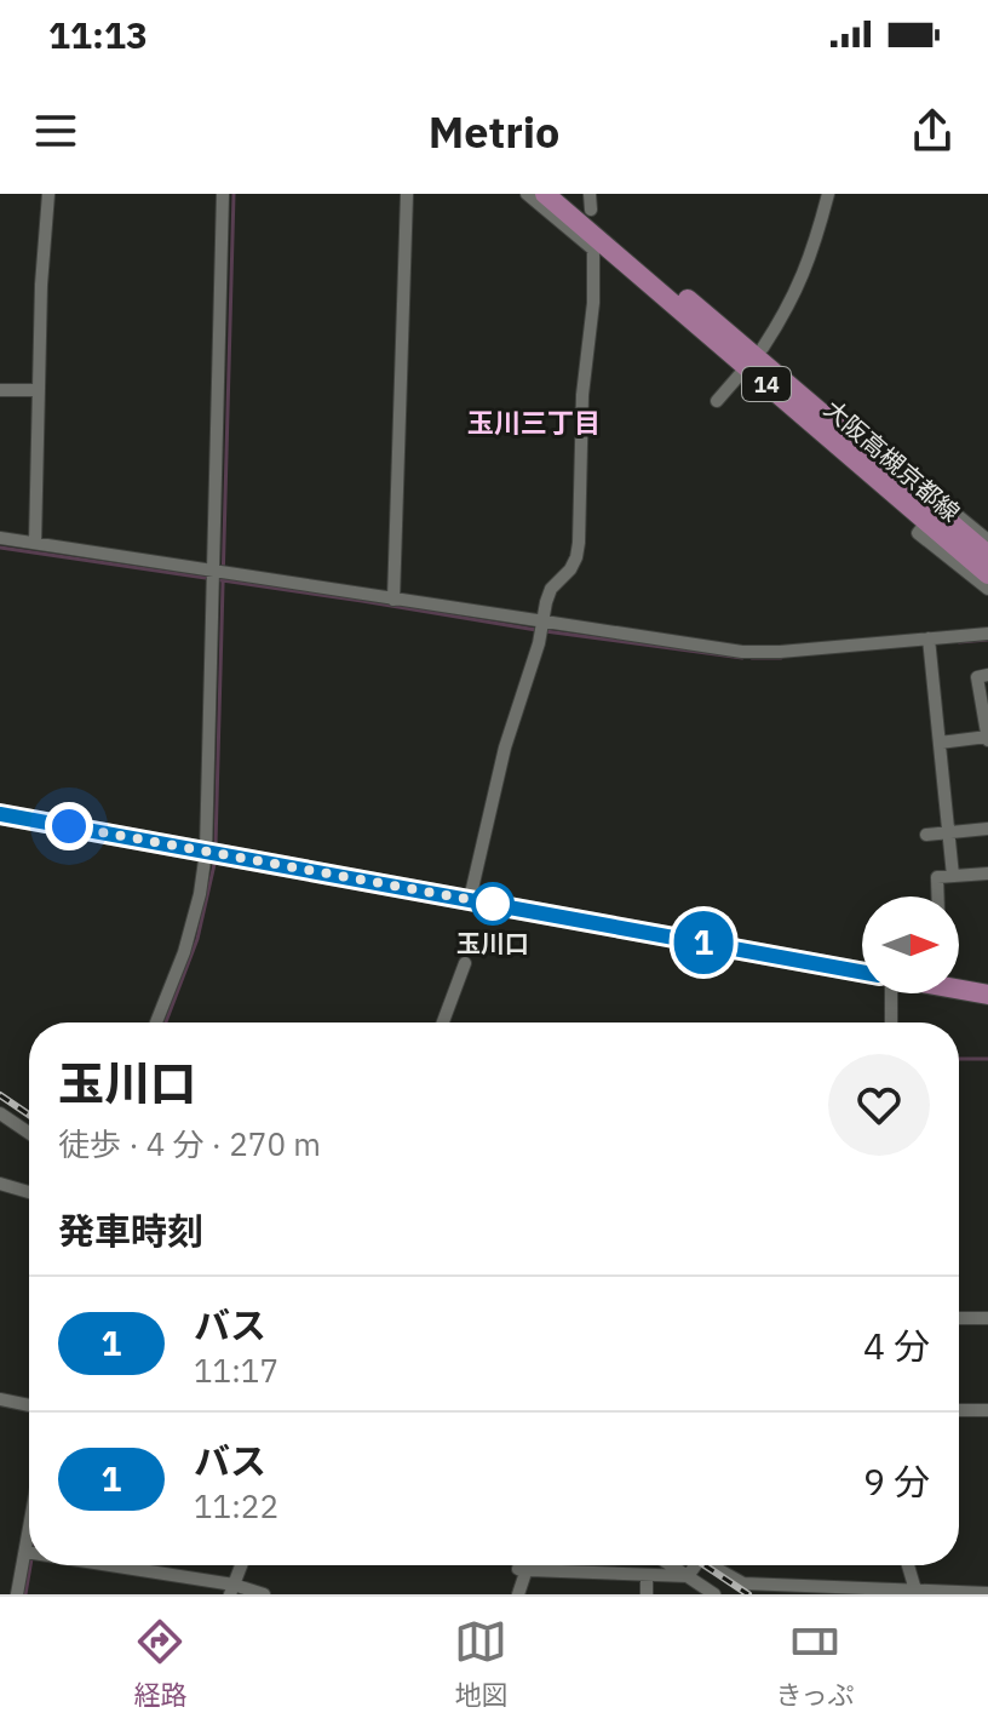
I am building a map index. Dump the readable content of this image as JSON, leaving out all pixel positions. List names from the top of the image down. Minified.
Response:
{"streets":{"main road":["14","大阪高槻京都線"]},"districts":["玉川三丁目"],"places":["玉川口"],"lines":["bus line 1"],"north":"right","page":{"status":"11:13","header":"Metrio","on_map":"1","heading":[["玉川口","徒歩 · 4 分 · 270 m"],"発車時刻"],"list":[{"mark":"1","name":"バス","note":"11:17","value":"4 分"},{"mark":"1","name":"バス","note":"11:22","value":"9 分"}],"tabs":["経路","地図","きっぷ"]}}
